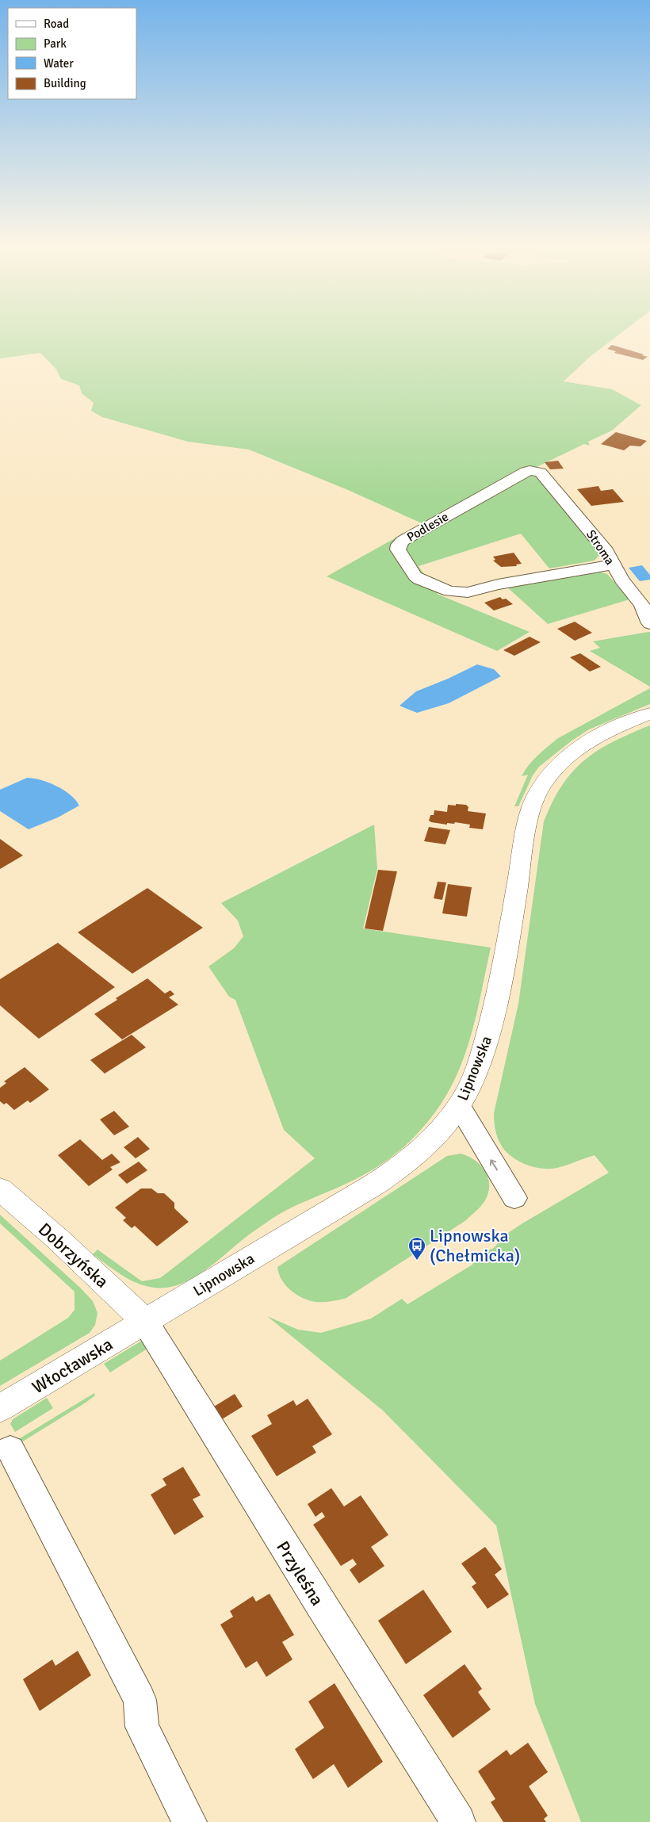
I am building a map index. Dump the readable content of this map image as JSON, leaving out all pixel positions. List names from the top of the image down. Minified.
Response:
{"streets":{"main road":["Lipnowska","Dobrzyńska","Włocławska"],"street":["Podlesie","Stroma","Przyleśna"]},"crossings":[["Podlesie","Stroma"],["Lipnowska","Dobrzyńska"],["Lipnowska","Włocławska"],["Lipnowska","Przyleśna"],["Dobrzyńska","Włocławska"],["Dobrzyńska","Przyleśna"],["Włocławska","Przyleśna"]],"places":{"bus stop":["Lipnowska (Chełmicka)"]},"legend":["Road","Park","Water","Building"]}
